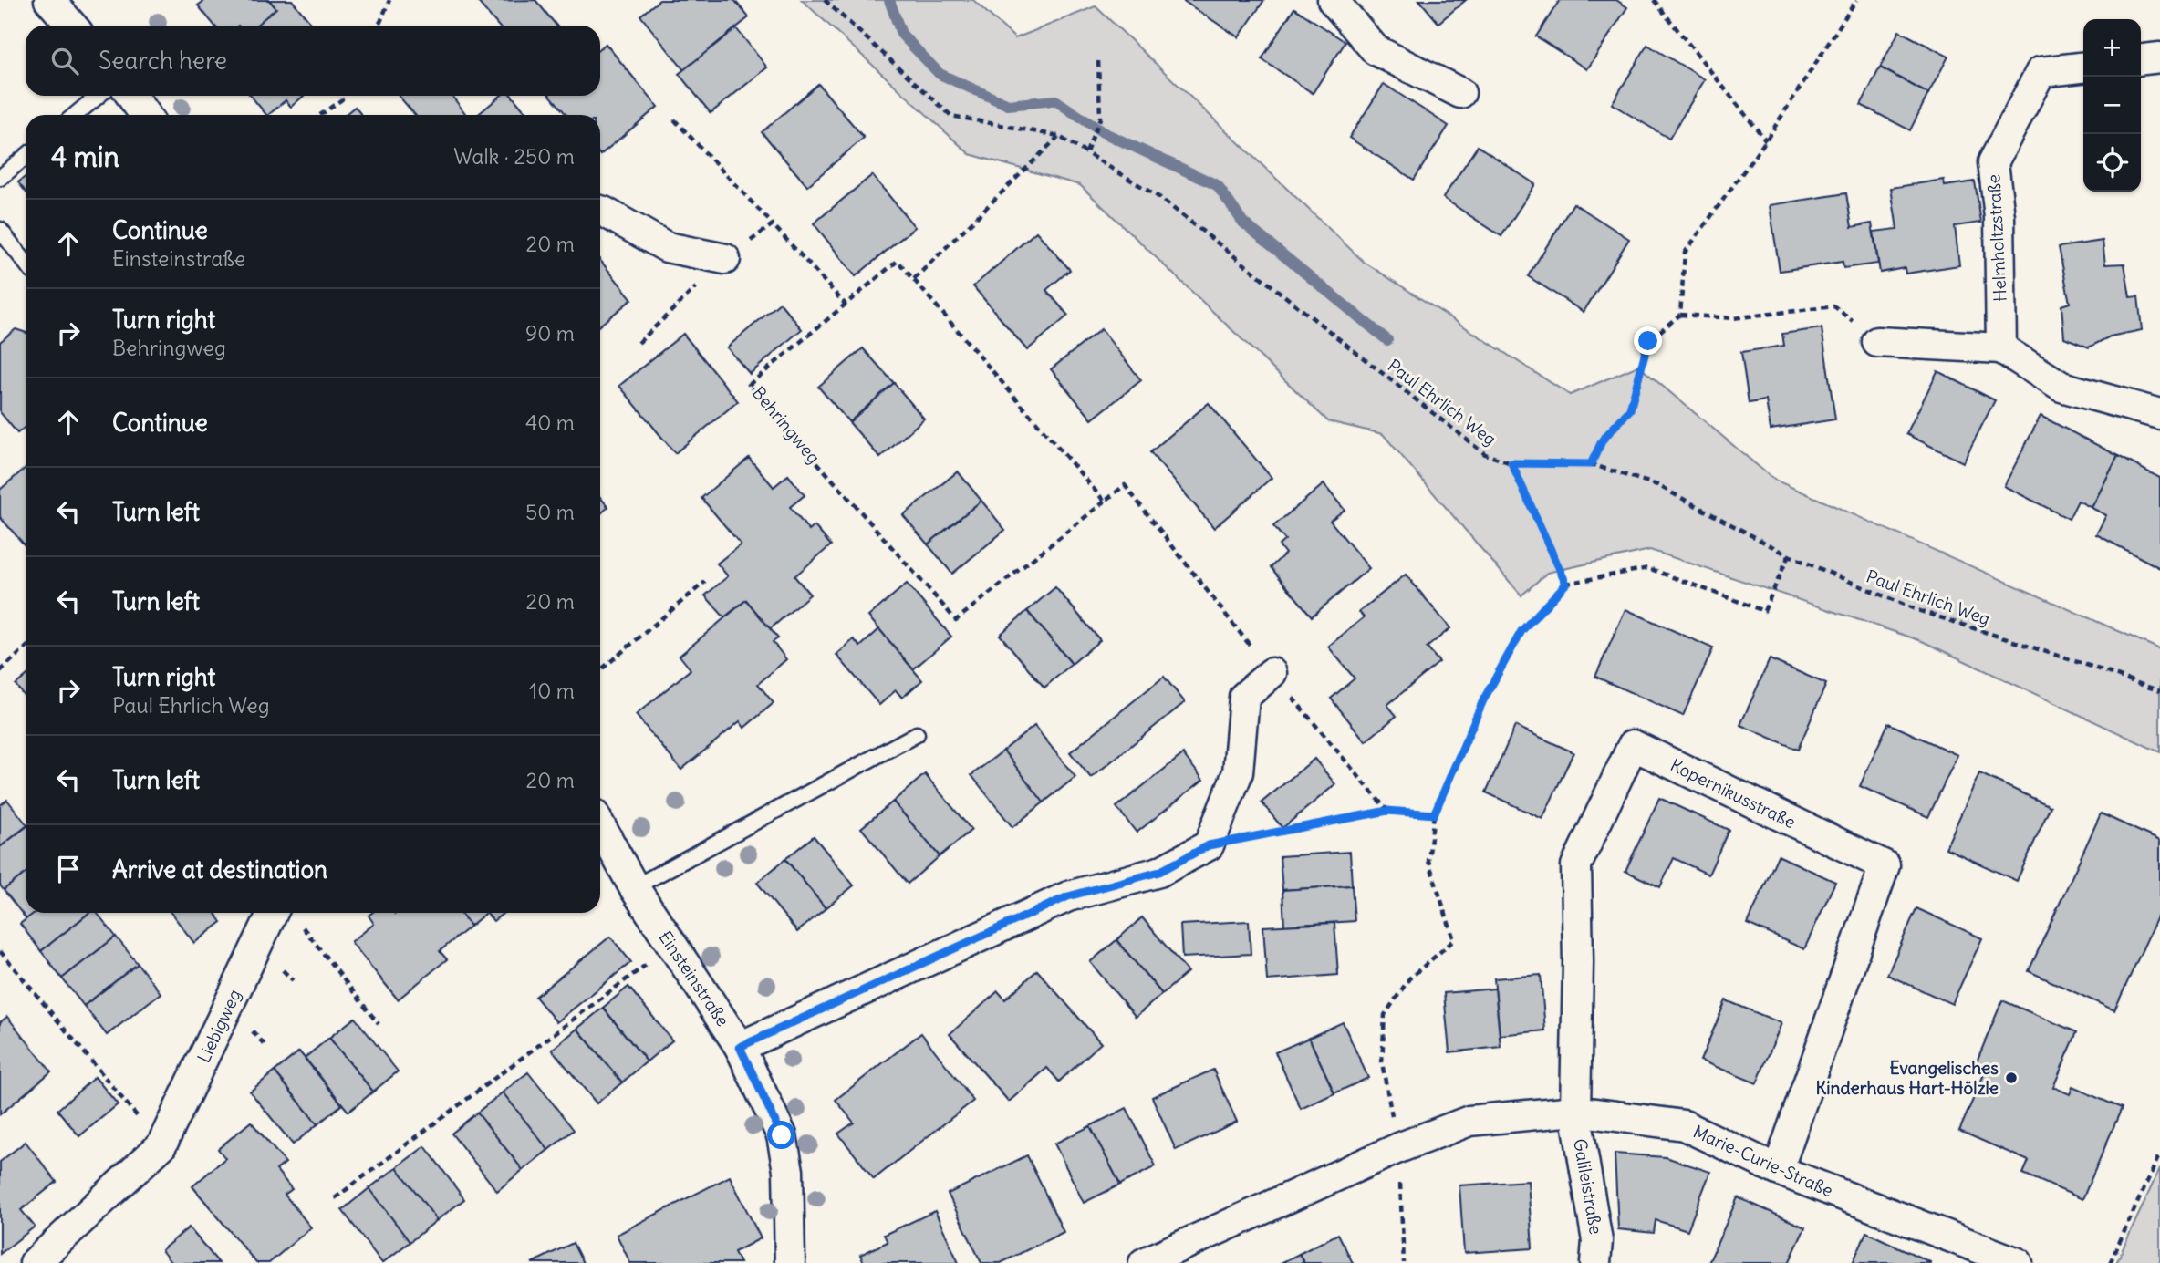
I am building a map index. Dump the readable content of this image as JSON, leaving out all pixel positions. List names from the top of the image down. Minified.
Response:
{"streets":{"street":["Helmholtzstraße","Kopernikusstraße","Einsteinstraße","Liebigweg","Marie-Curie-Straße","Galileistraße"],"path":["Paul Ehrlich Weg","Behringweg"]},"crossings":[["Kopernikusstraße","Marie-Curie-Straße"],["Kopernikusstraße","Galileistraße"],["Marie-Curie-Straße","Galileistraße"]],"places":["Evangelisches Kinderhaus Hart-Hölzle"],"page":{"map_buttons":["+","−"],"search":"Search here","heading":["4 min","Walk · 250 m"],"list":[["Continue","Einsteinstraße","20 m"],["Turn right","Behringweg","90 m"],["Continue","40 m"],["Turn left","50 m"],["Turn left","20 m"],["Turn right","Paul Ehrlich Weg","10 m"],["Turn left","20 m"],"Arrive at destination"]}}
